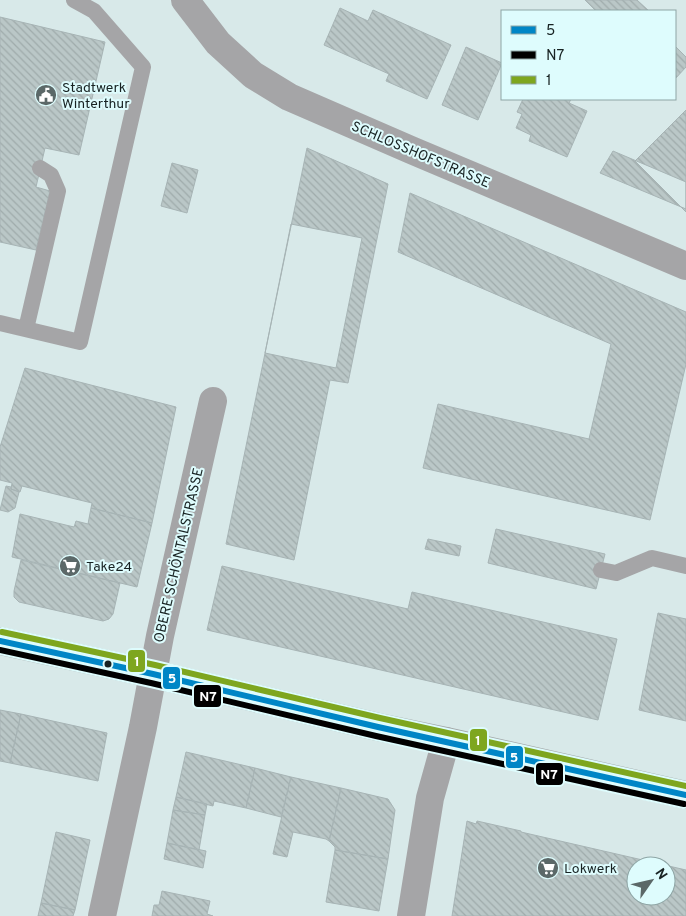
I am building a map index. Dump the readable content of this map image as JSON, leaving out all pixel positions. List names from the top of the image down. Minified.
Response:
{"streets":{"street":["SCHLOSSHOFSTRASSE","OBERE SCHÖNTALSTRASSE"]},"places":{"public building":["Stadtwerk Winterthur"],"supermarket":["Take24","Lokwerk"]},"lines":["transit line 1","transit line 5","transit line N7"],"legend":["5","N7","1"],"north":"top right"}
